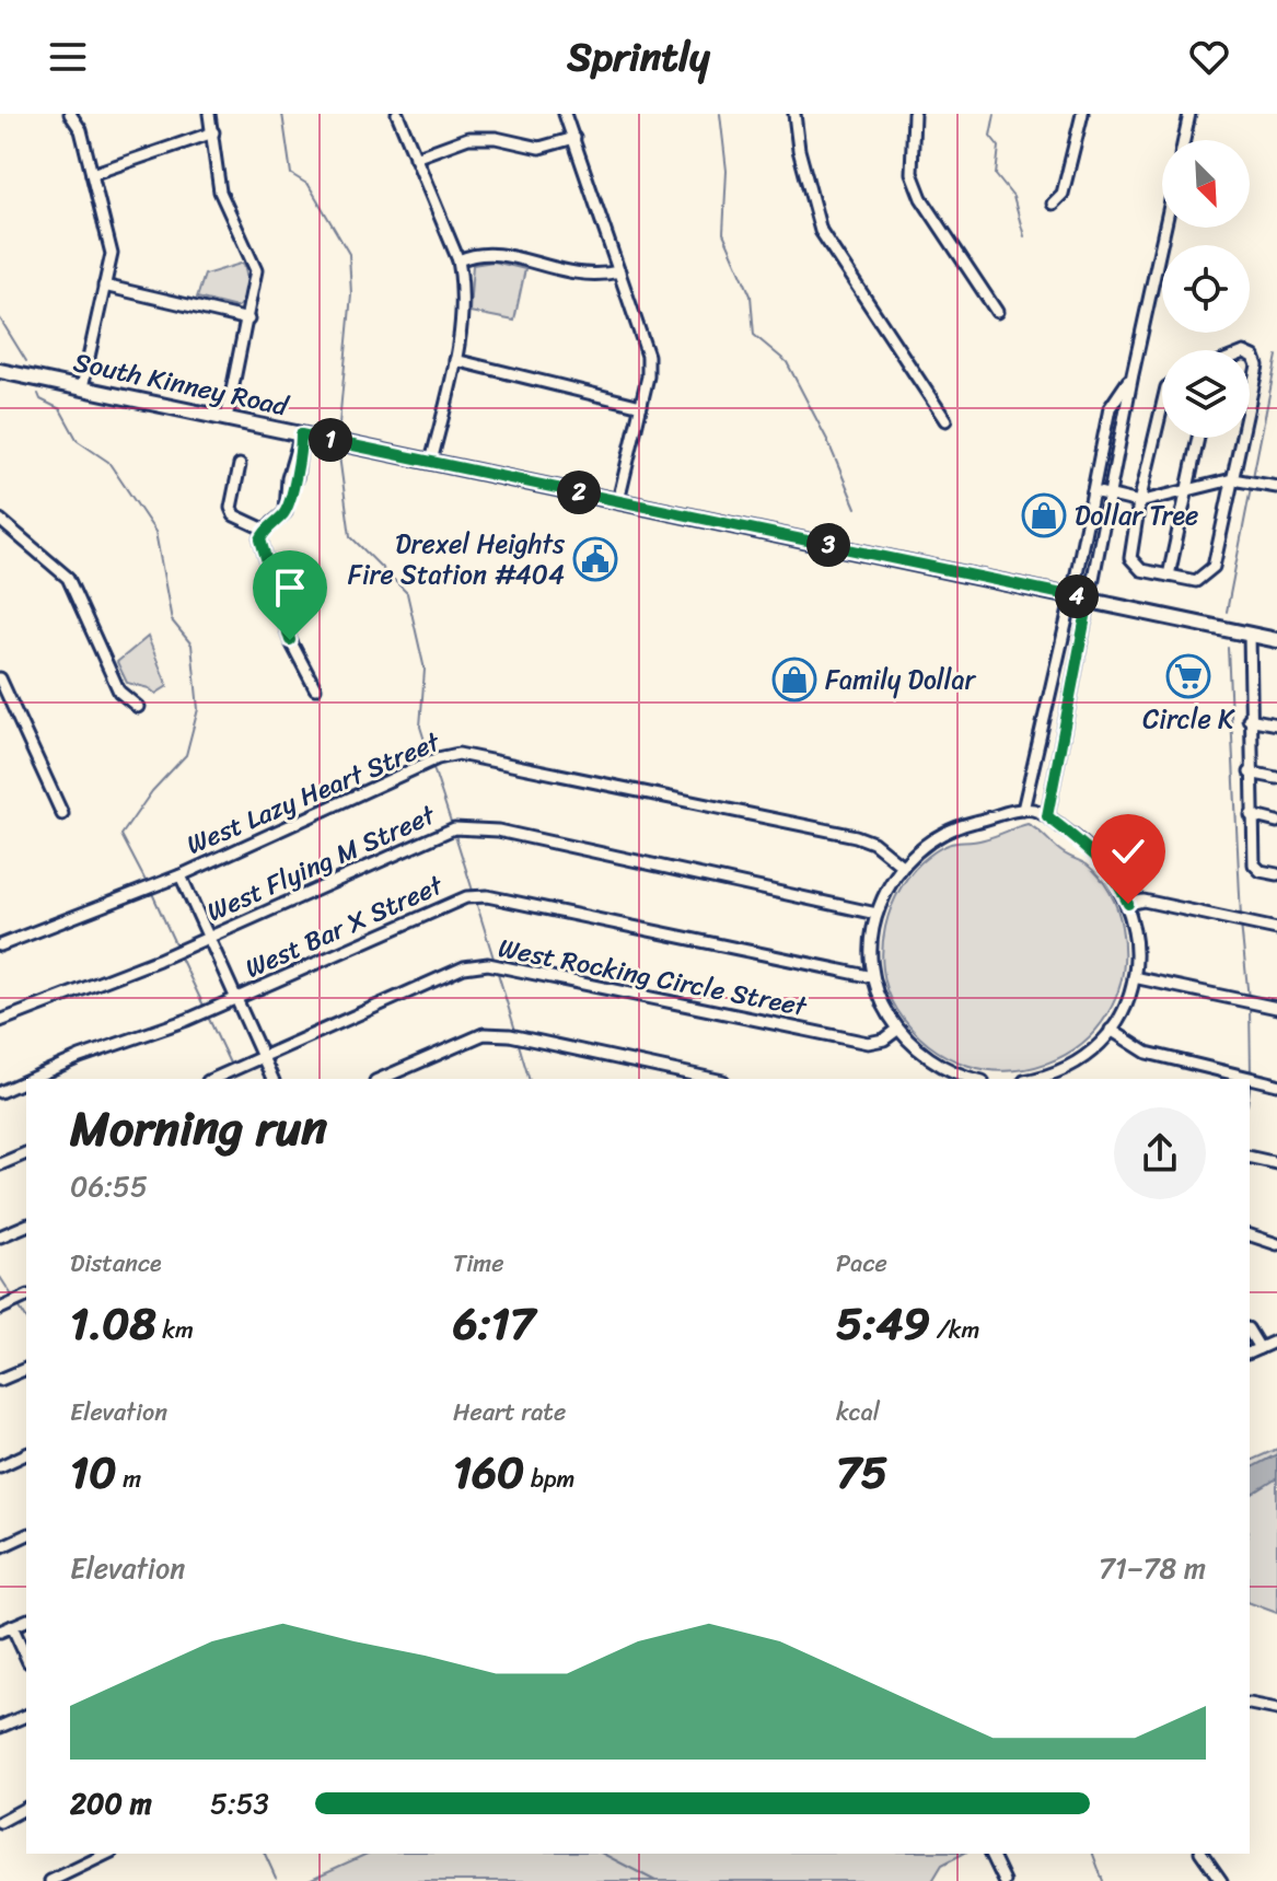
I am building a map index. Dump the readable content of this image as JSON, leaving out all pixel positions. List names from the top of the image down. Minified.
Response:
{"streets":{"main road":["South Kinney Road"],"street":["West Lazy Heart Street","West Flying M Street","West Bar X Street","West Rocking Circle Street"]},"places":{"shop":["Dollar Tree","Family Dollar"],"public building":["Drexel Heights Fire Station #404"],"supermarket":["Circle K"]},"north":"bottom right","page":{"header":"Sprintly","pins":["1","2","3","4"],"heading":["Morning run","06:55"],"stats":[["Distance","1.08 km"],["Time","6:17"],["Pace","5:49 /km"],["Elevation","10 m"],["Heart rate","160 bpm"],["kcal","75"]],"chart":["Elevation","71–78 m"],"list":[{"name":"200 m","note":"5:53"}]}}
